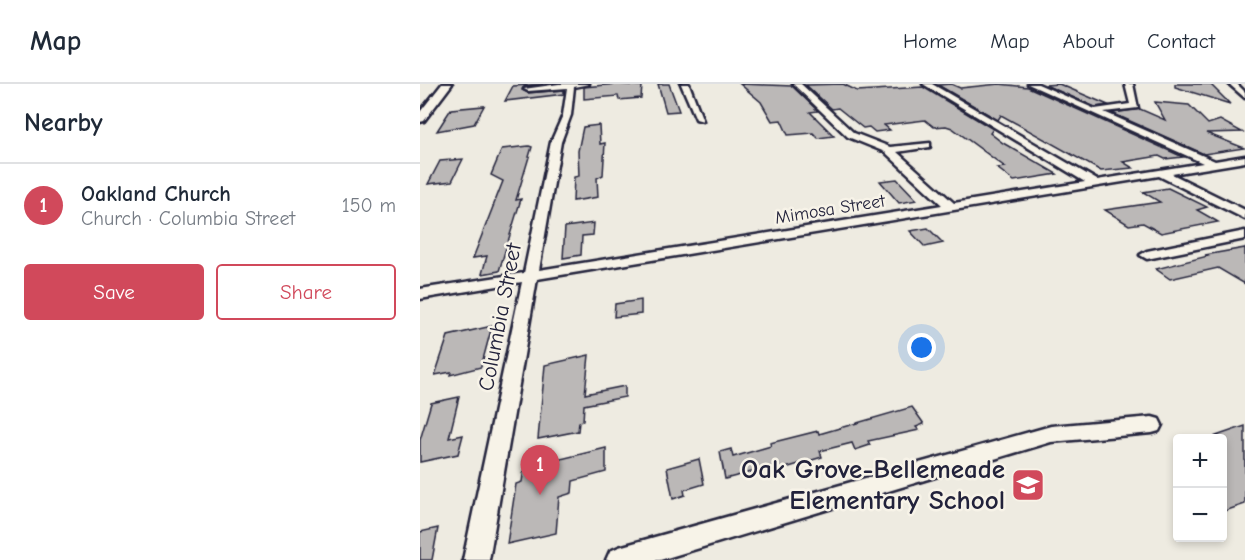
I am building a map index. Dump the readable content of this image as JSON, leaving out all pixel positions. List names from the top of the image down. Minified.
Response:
{"streets":{"street":["Mimosa Street","Columbia Street"]},"crossings":[["Mimosa Street","Columbia Street"]],"places":{"school or university":["Oak Grove-Bellemeade Elementary School"]},"page":{"header":"Map","nav":["Home","Map","About","Contact"],"heading":"Nearby","list":[{"mark":"1","name":"Oakland Church","note":"Church · Columbia Street","value":"150 m"}],"buttons":["Save","Share"],"map_buttons":["+","−"],"pins":"1"}}
